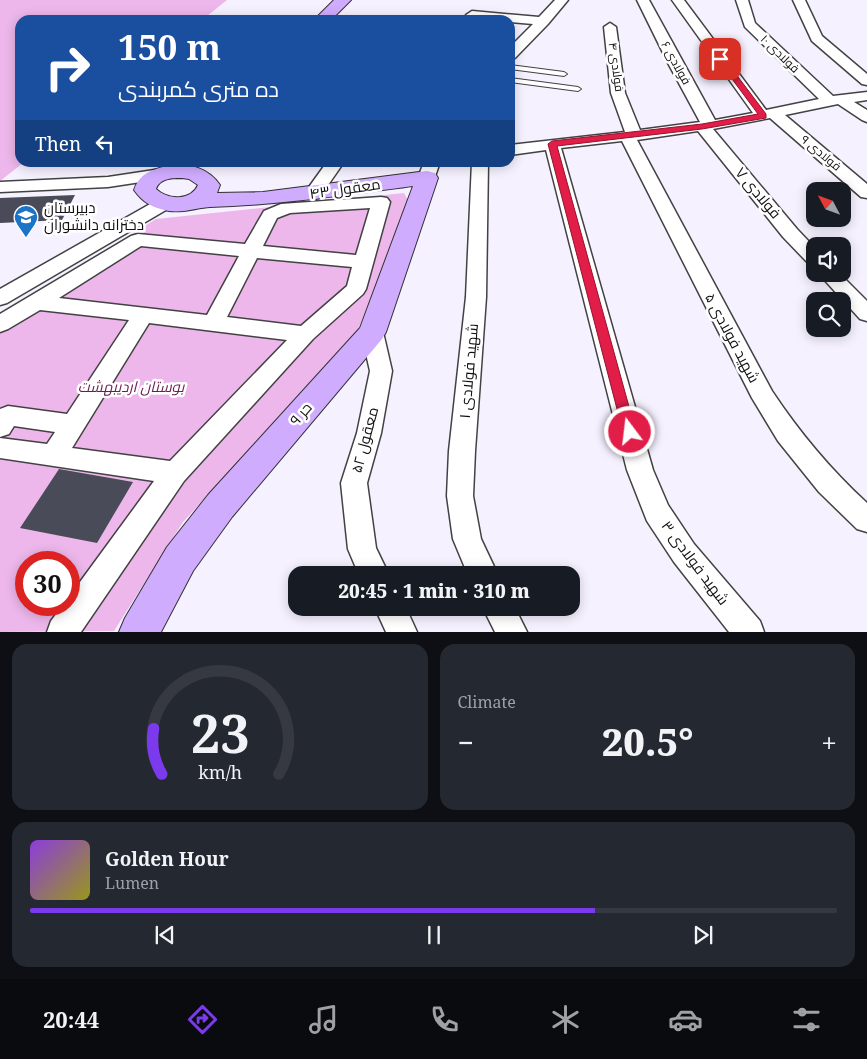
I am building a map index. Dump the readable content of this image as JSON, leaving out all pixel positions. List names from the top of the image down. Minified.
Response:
{"streets":{"street":["فولادی ۱۰","فولادی ۶","فولادی ۴","فولادی ۹","معقول ۴۳","فولادی ۷","شهید فولادی ۵","شهید فولادی ۱","حر ۹","معقول ۵۲","شهید فولادی ۳"]},"crossings":[["فولادی ۶","فولادی ۷"],["فولادی ۴","شهید فولادی ۵"],["معقول ۴۳","حر ۹"],["حر ۹","معقول ۵۲"]],"parks":["بوستان اردیبهشت"],"places":{"school or university":["دبیرستان دخترانه دانشوران"]},"north":"top left","page":{"turn":["150 m","ده متری کمربندی"],"then":"Then","limit":"30","trip":"20:45 · 1 min · 310 m","tile":"Climate","heat":["−","20.5°","+"],"song":["Golden Hour","Lumen"],"tabs":"20:44","gauge":["23","km/h"]}}
